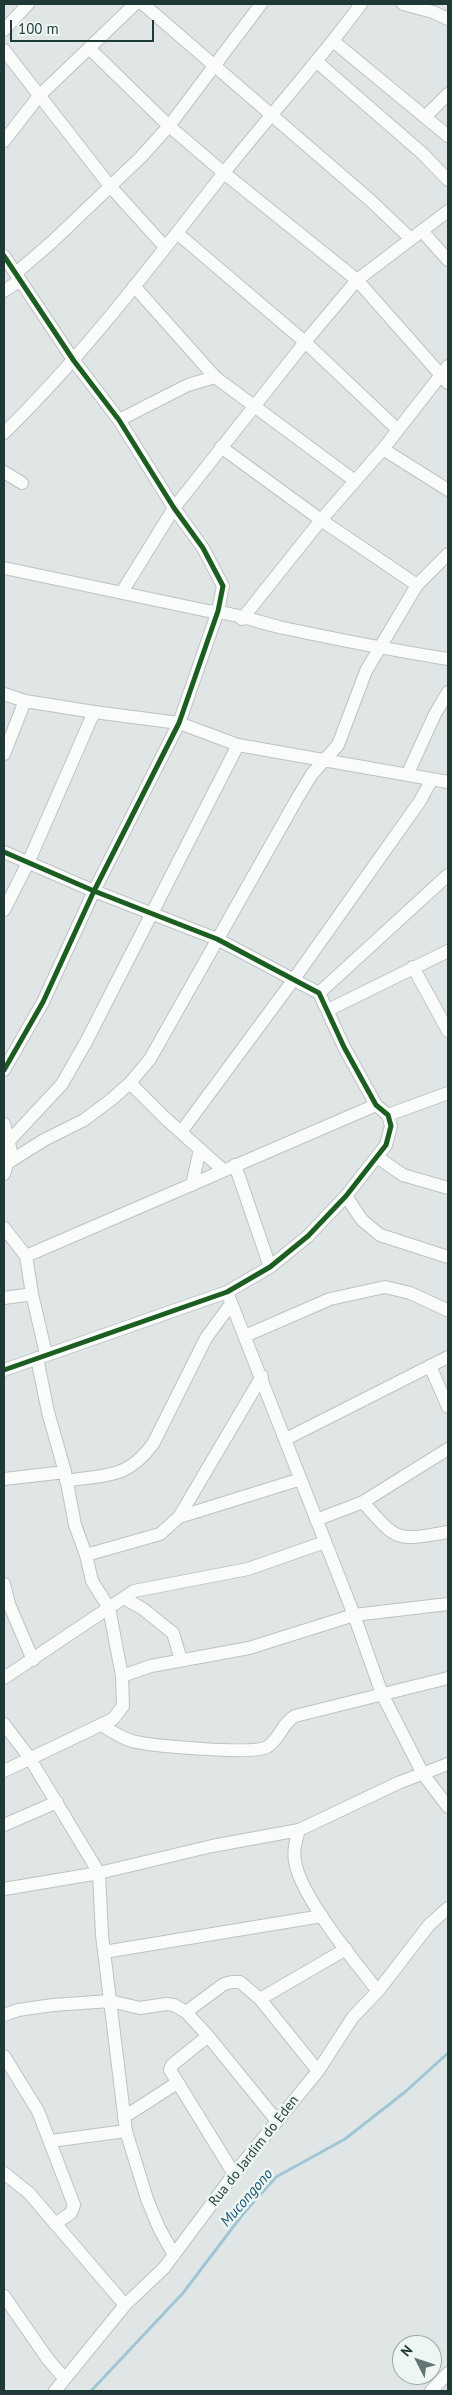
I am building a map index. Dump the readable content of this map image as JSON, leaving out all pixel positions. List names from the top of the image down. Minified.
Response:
{"streets":{"street":["Rua do Jardim do Eden"]},"water":["Mucongono"],"scale_bar":"100 m","north":"top left"}
